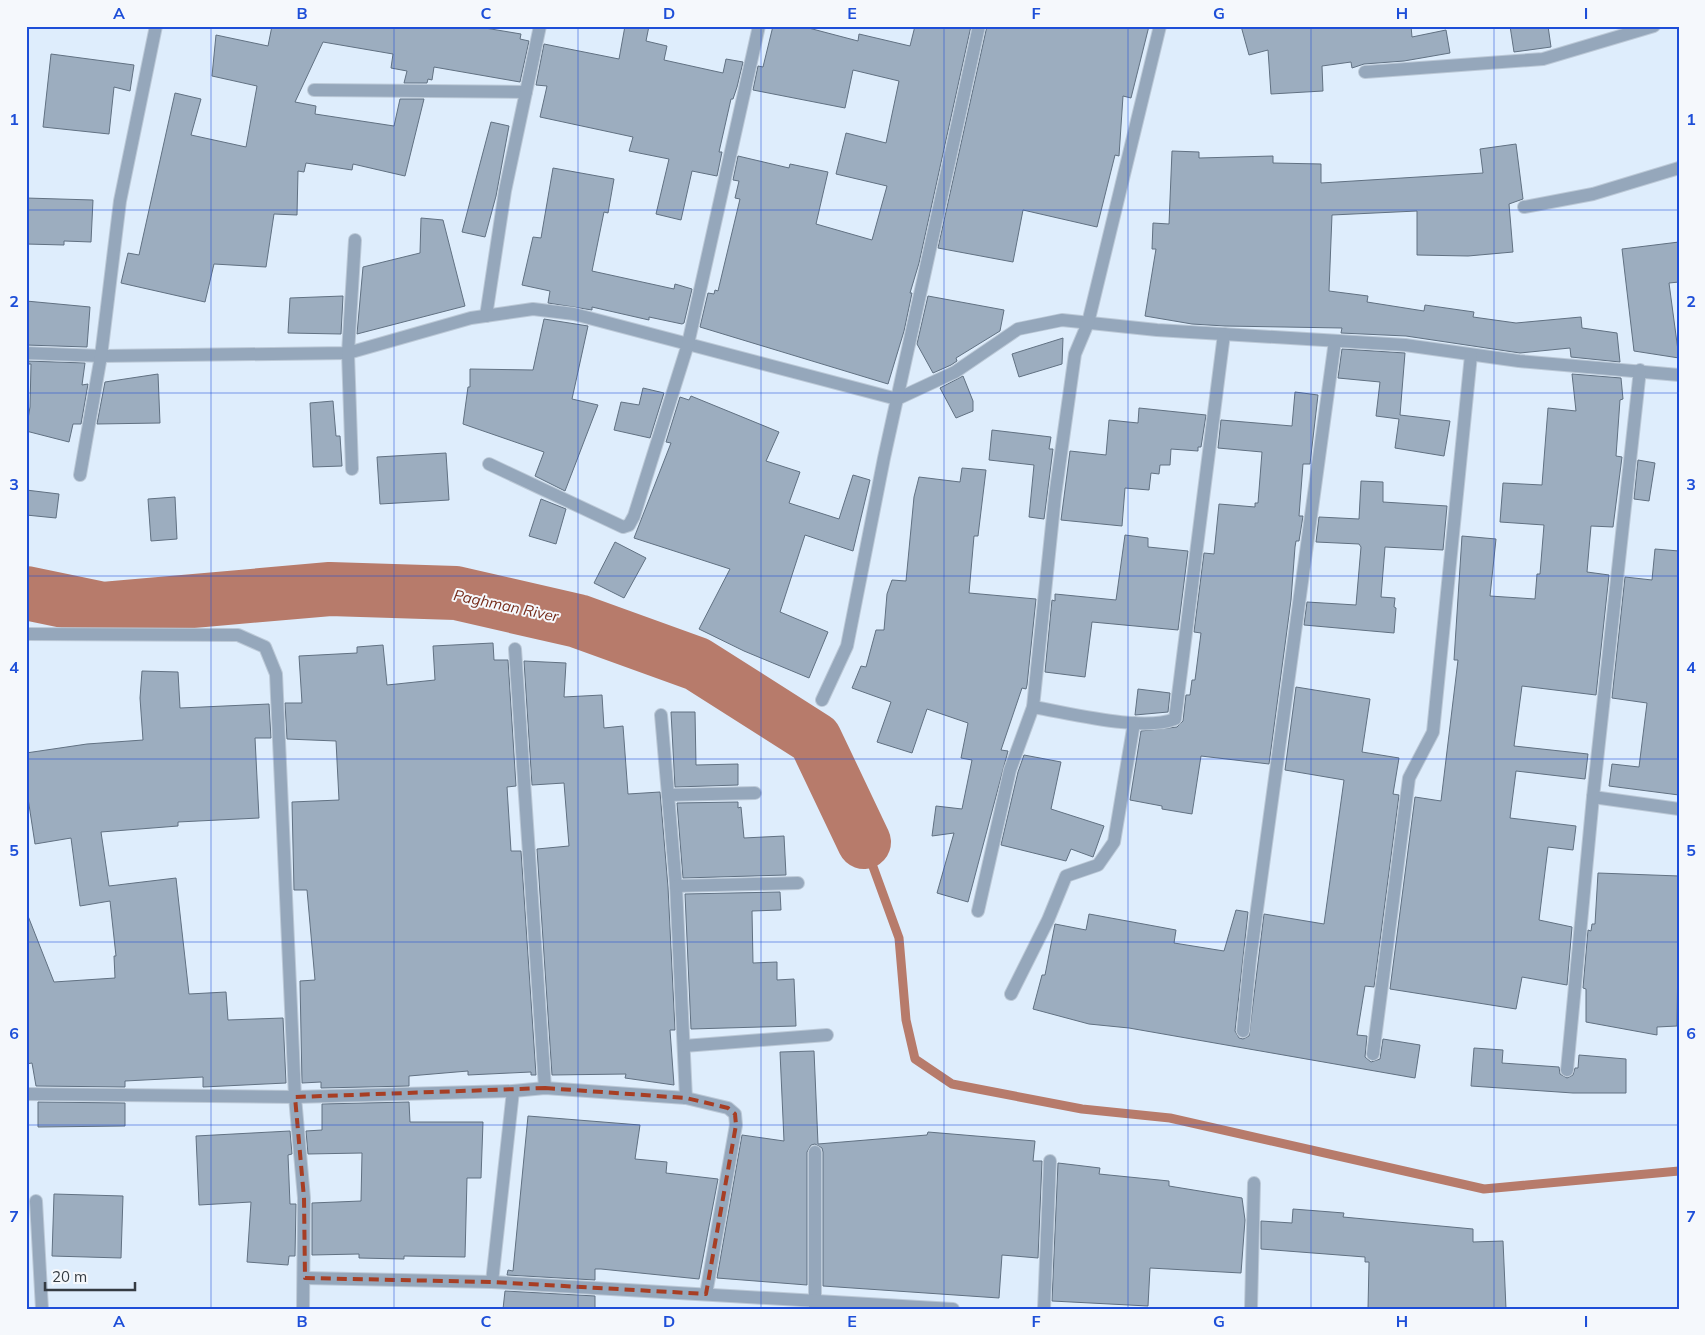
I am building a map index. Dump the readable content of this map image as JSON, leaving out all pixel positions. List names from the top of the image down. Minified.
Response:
{"water":["Paghman River"],"scale_bar":"20 m","grid":{"columns":["A","B","C","D","E","F","G","H","I"],"rows":["1","2","3","4","5","6","7"]}}
